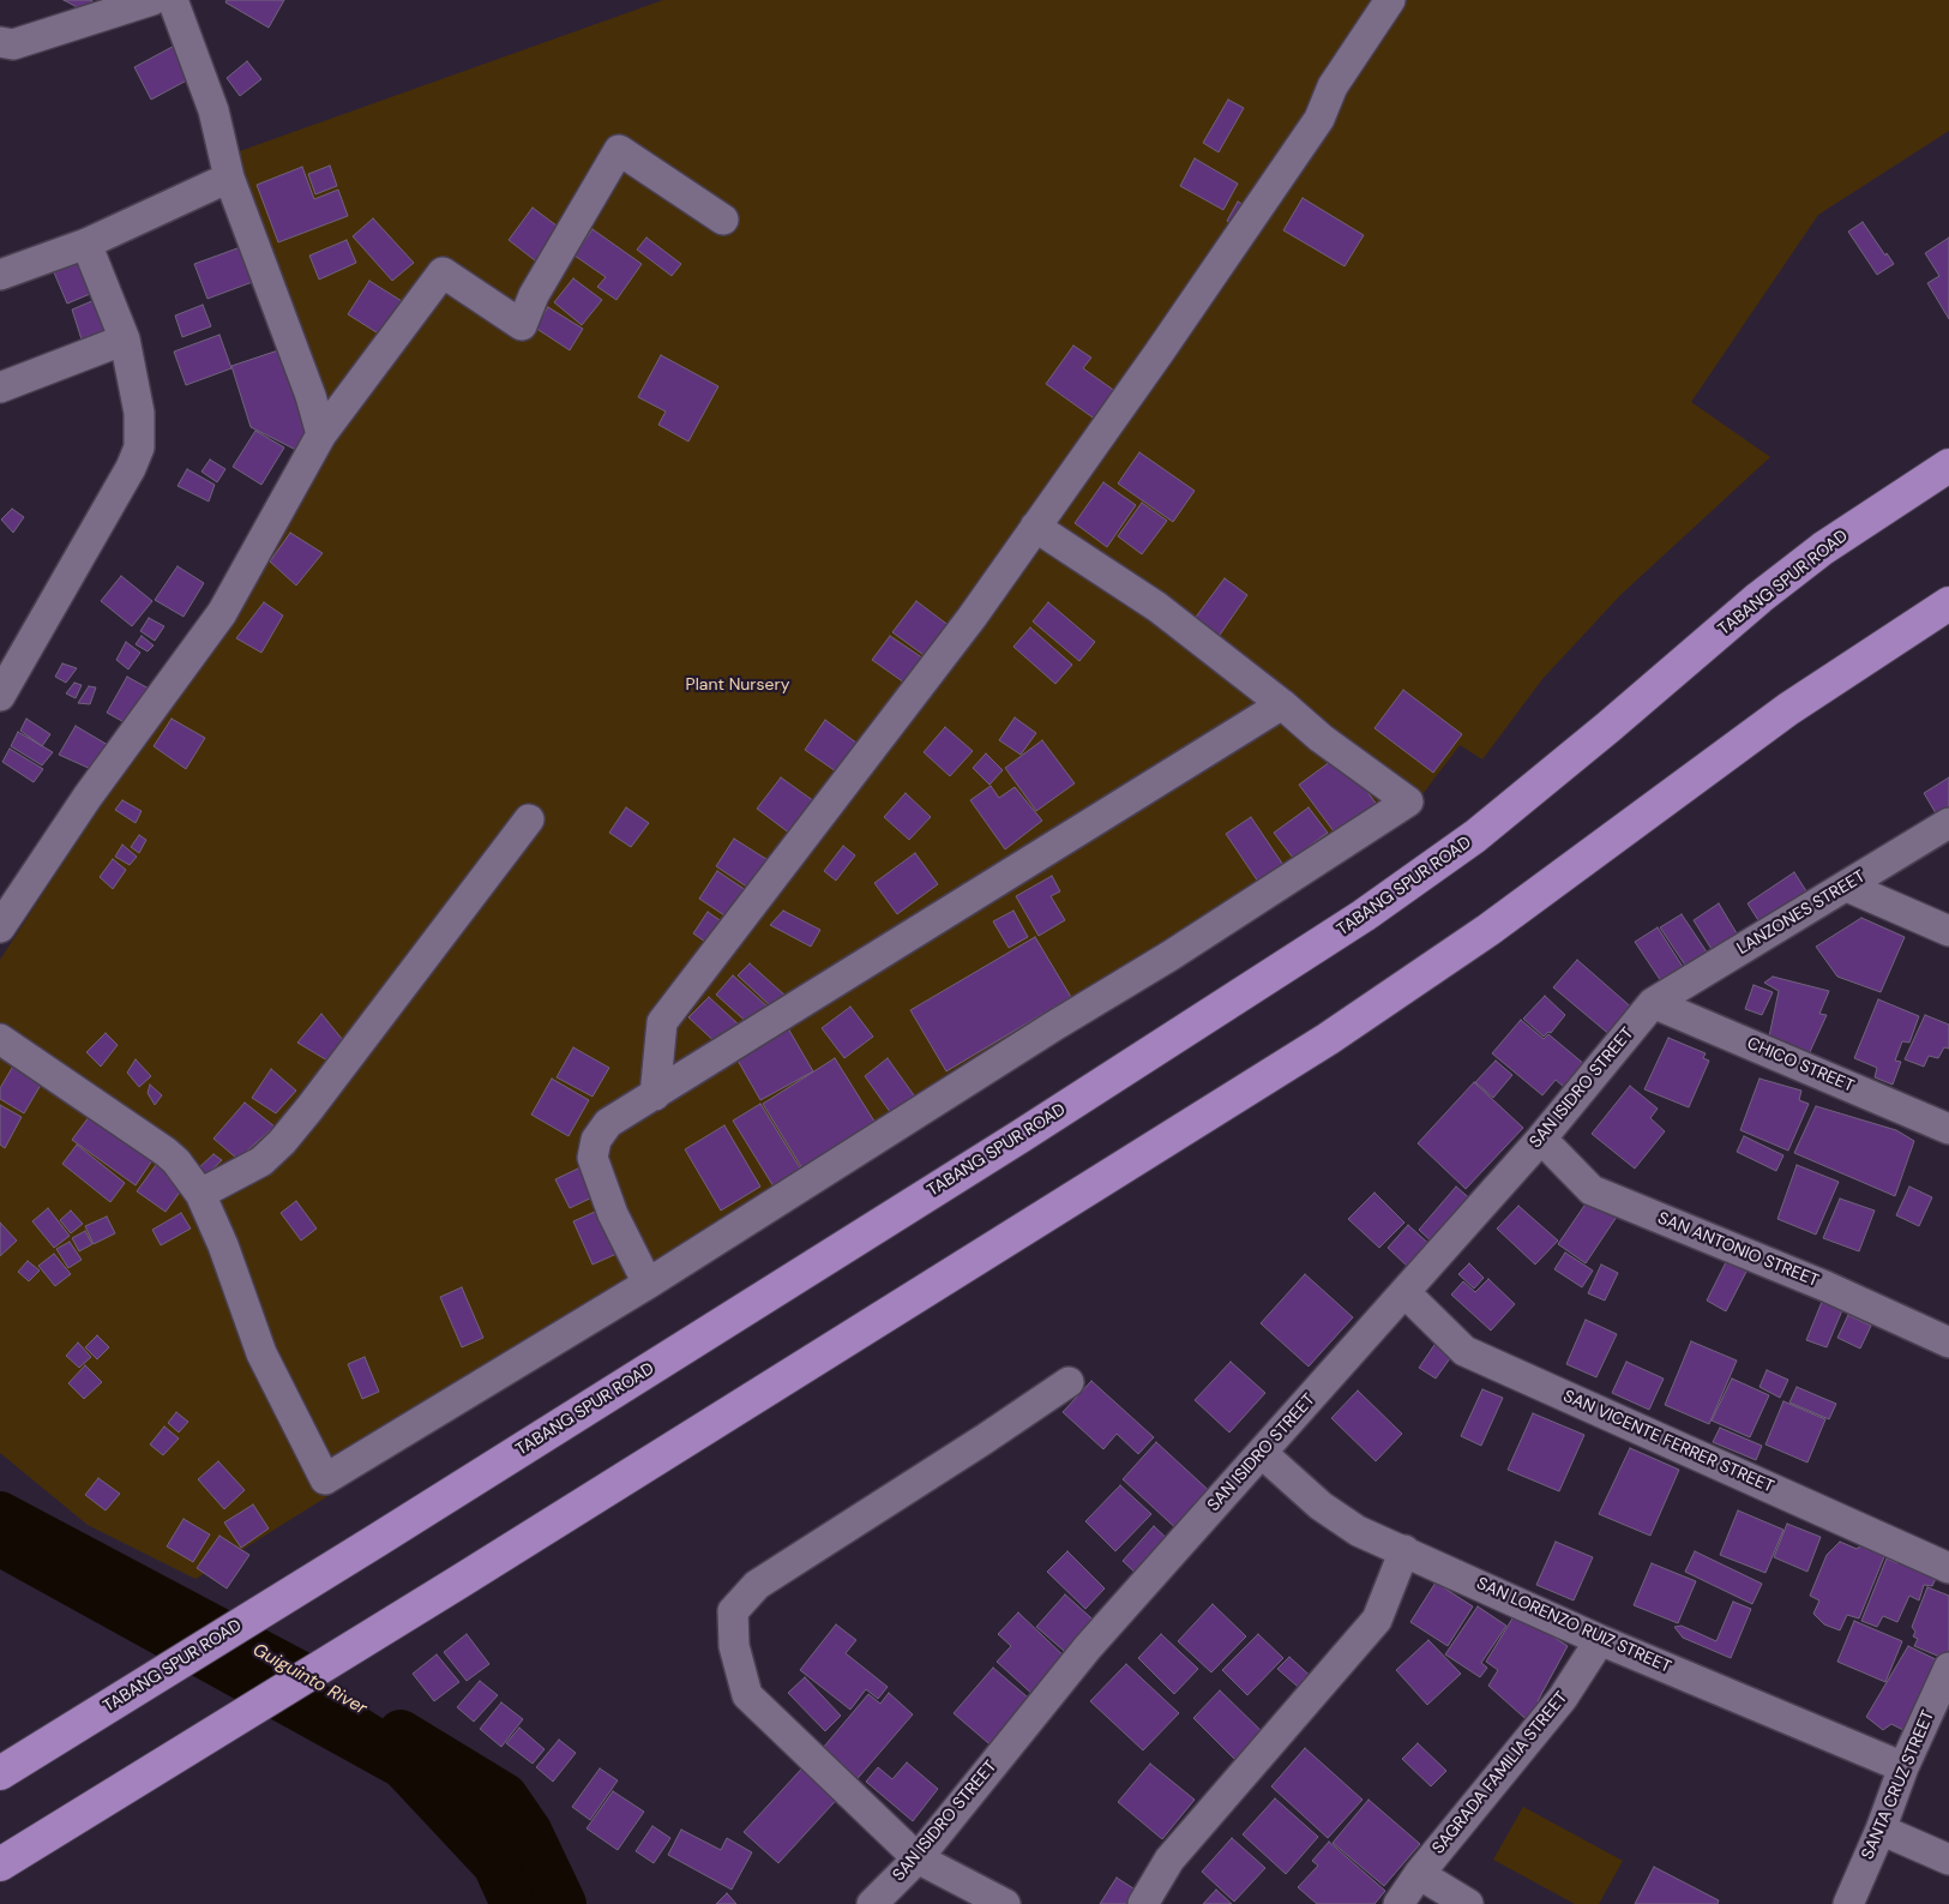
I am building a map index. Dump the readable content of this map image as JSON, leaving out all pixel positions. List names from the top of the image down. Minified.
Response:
{"streets":{"highway":["TABANG SPUR ROAD"],"street":["LANZONES STREET","CHICO STREET","SAN ISIDRO STREET","SAN ANTONIO STREET","SAN VICENTE FERRER STREET","SAN LORENZO RUIZ STREET","SAGRADA FAMILIA STREET","SANTA CRUZ STREET"]},"crossings":[["LANZONES STREET","CHICO STREET"],["LANZONES STREET","SAN ISIDRO STREET"],["CHICO STREET","SAN ISIDRO STREET"],["SAN ISIDRO STREET","SAN ANTONIO STREET"],["SAN ISIDRO STREET","SAN VICENTE FERRER STREET"],["SAN ISIDRO STREET","SAN LORENZO RUIZ STREET"],["SAN LORENZO RUIZ STREET","SAGRADA FAMILIA STREET"],["SAN LORENZO RUIZ STREET","SANTA CRUZ STREET"]],"water":["Guiguinto River"],"parks":["Plant Nursery"]}
